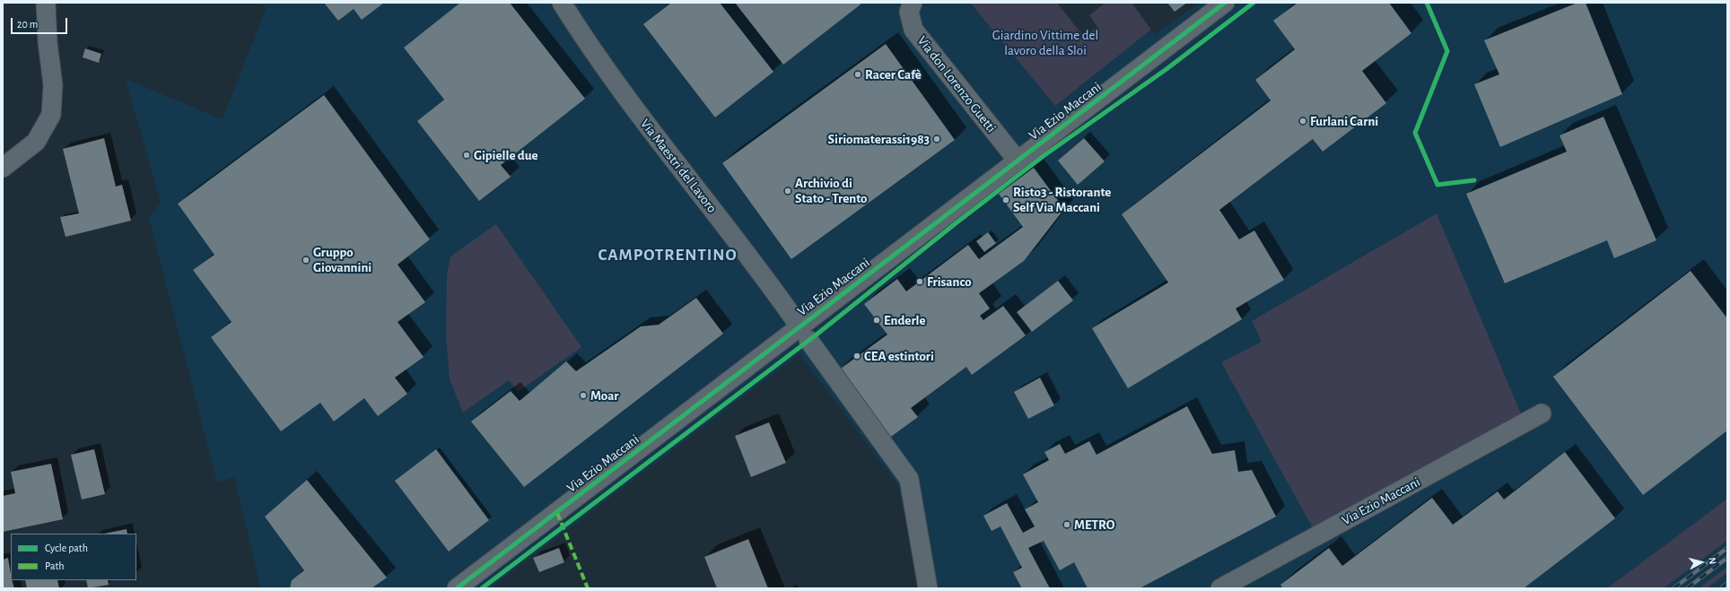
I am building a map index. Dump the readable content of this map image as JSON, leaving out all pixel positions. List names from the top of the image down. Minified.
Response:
{"streets":{"street":["Via don Lorenzo Guetti","Via Ezio Maccani","Via Maestri del Lavoro"]},"crossings":[["Via don Lorenzo Guetti","Via Ezio Maccani"],["Via Ezio Maccani","Via Maestri del Lavoro"]],"districts":["CAMPOTRENTINO"],"parks":["Giardino Vittime del lavoro della Sloi"],"places":["Racer Cafè","Furlani Carni","Siriomaterassi1983","Gipielle due","Archivio di Stato - Trento","Risto3 - Ristorante Self Via Maccani","Gruppo Giovannini","Frisanco","Enderle","CEA estintori","Moar","METRO"],"legend":["Cycle path","Path"],"scale_bar":"20 m","north":"right"}
